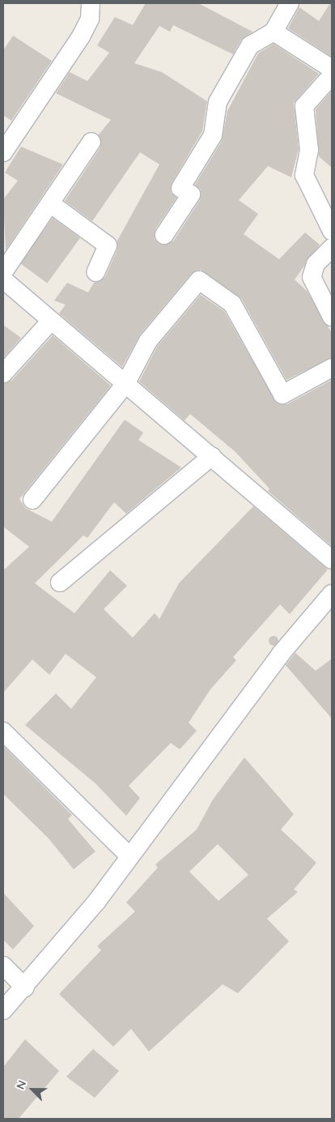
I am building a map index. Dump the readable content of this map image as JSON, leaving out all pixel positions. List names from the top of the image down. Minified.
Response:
{"north":"top left"}
